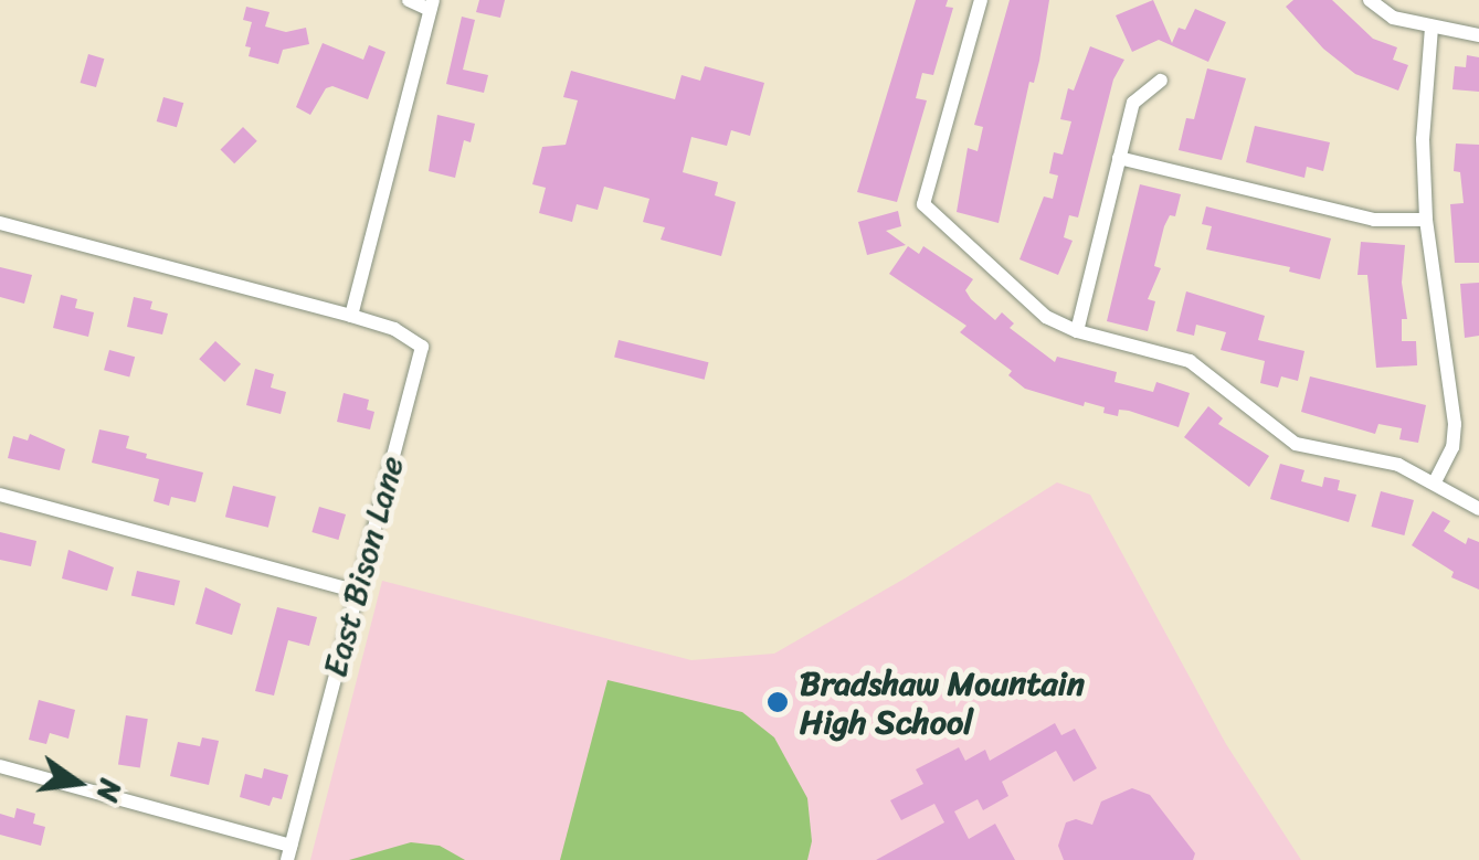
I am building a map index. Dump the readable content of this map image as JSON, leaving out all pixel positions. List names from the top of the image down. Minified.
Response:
{"streets":{"street":["East Bison Lane"]},"places":["Bradshaw Mountain High School"],"north":"right"}
